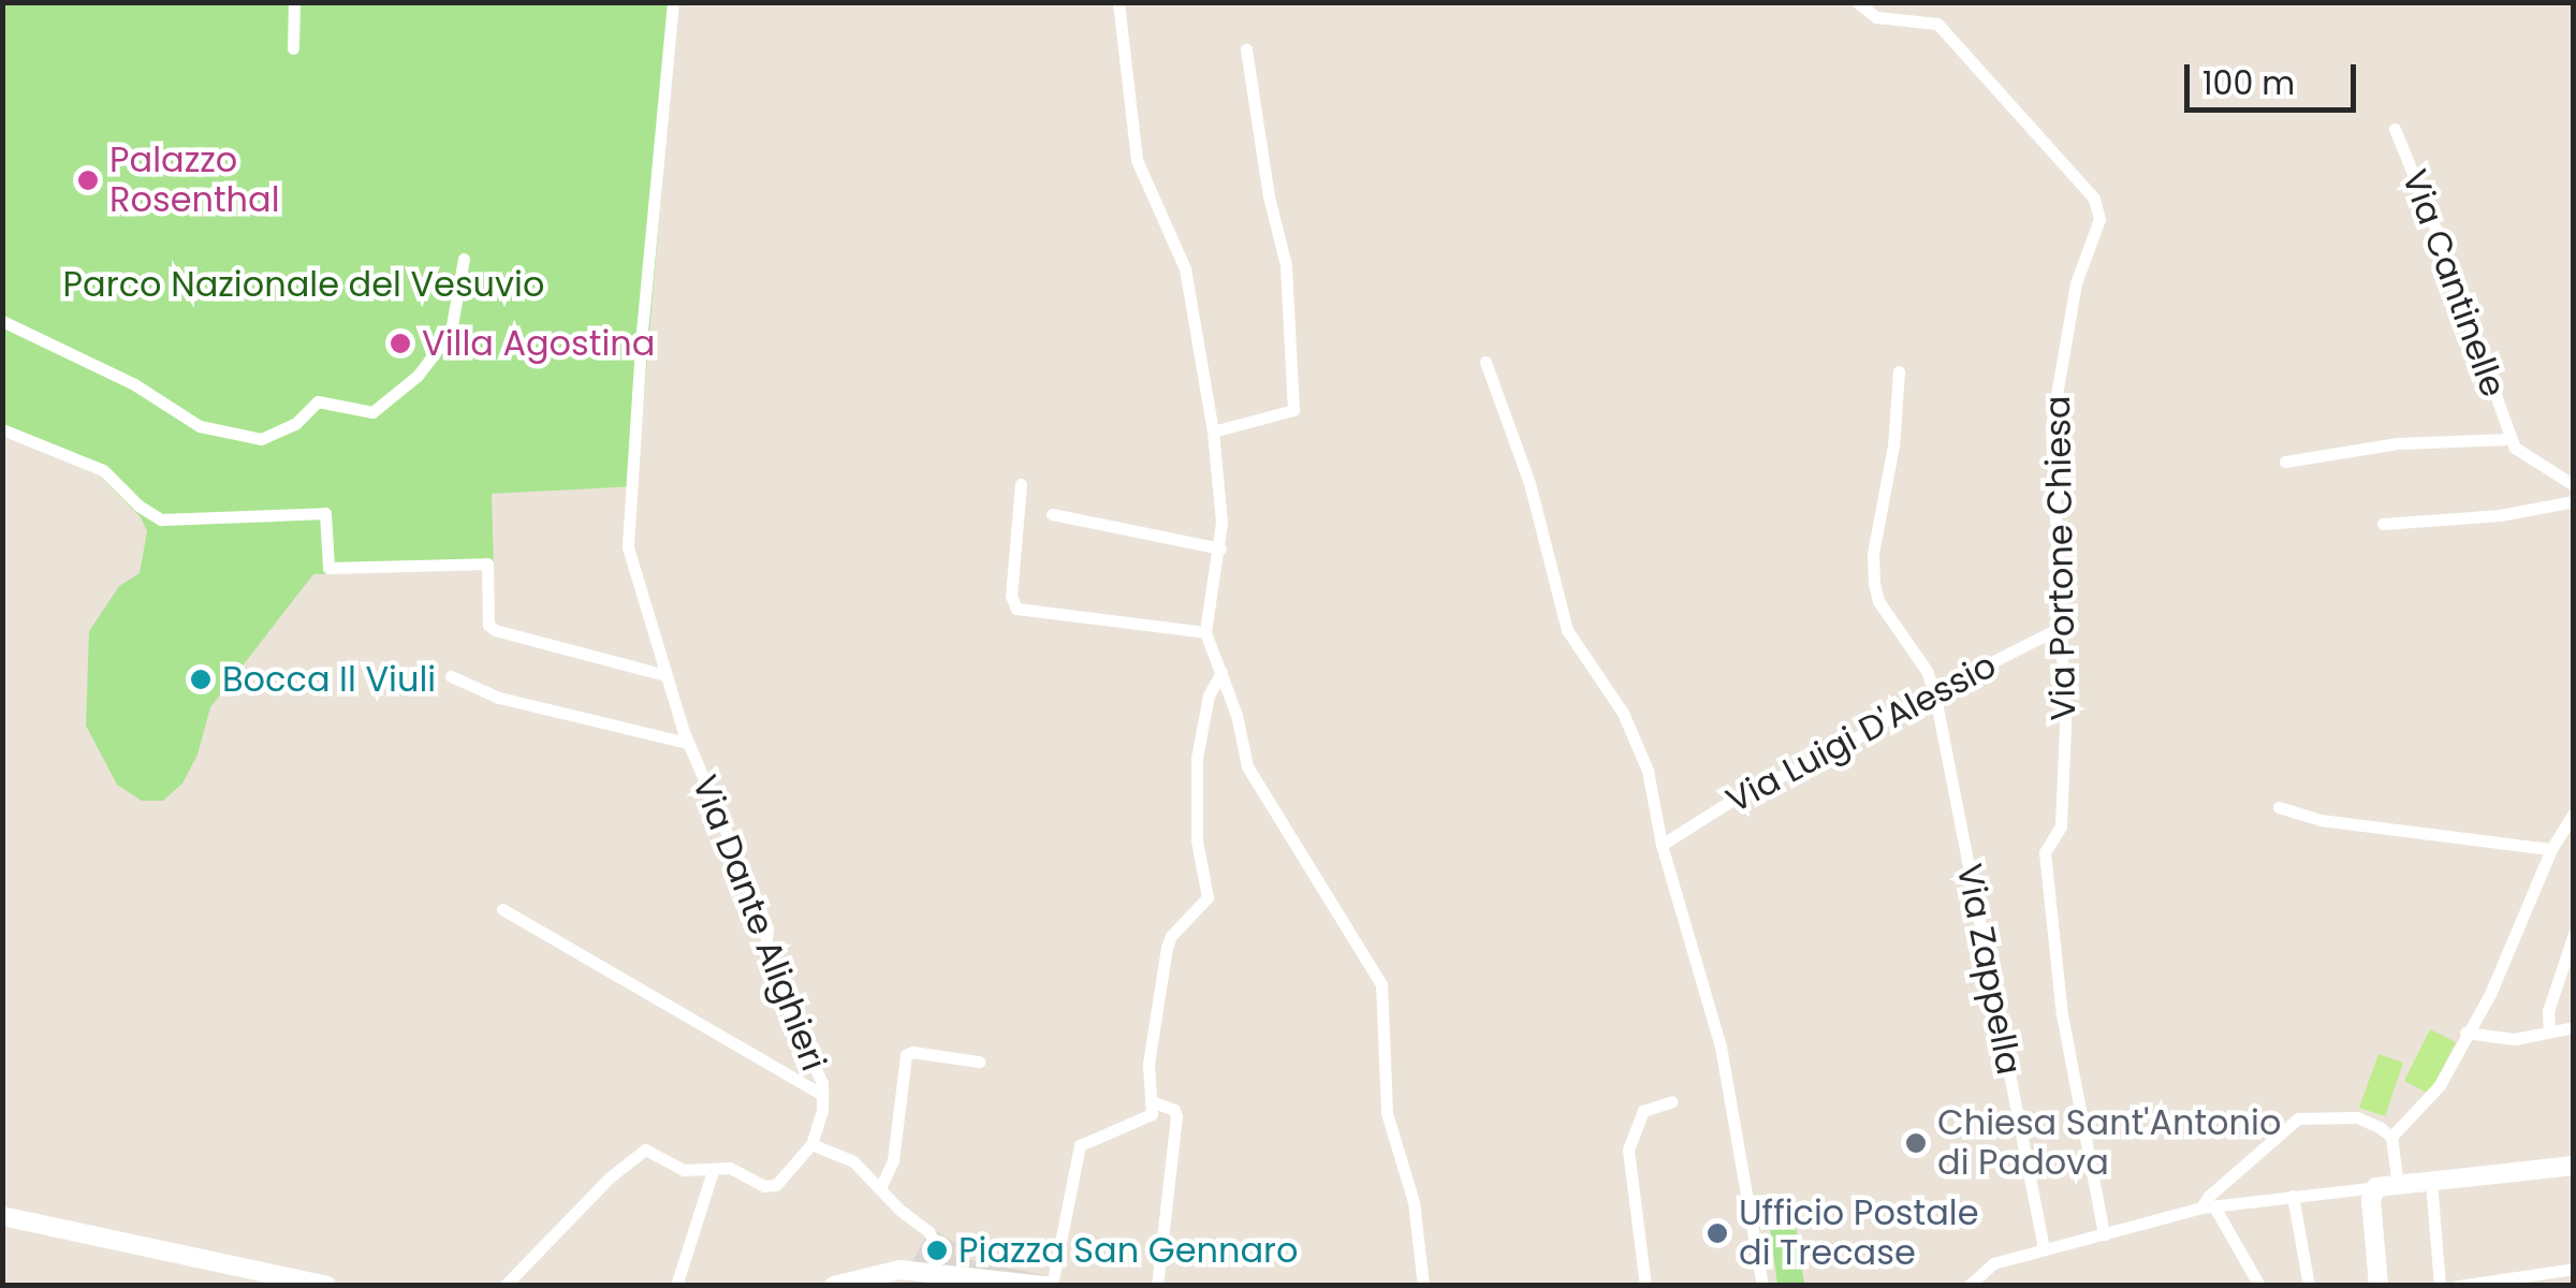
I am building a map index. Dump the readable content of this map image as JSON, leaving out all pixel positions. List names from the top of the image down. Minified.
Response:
{"streets":{"street":["Via Cantinelle","Via Portone Chiesa","Via Luigi D'Alessio","Via Dante Alighieri","Via Zappella"]},"crossings":[["Via Portone Chiesa","Via Luigi D'Alessio"],["Via Luigi D'Alessio","Via Zappella"]],"parks":["Parco Nazionale del Vesuvio"],"places":["Palazzo Rosenthal","Villa Agostina","Bocca Il Viuli","Chiesa Sant'Antonio di Padova","Ufficio Postale di Trecase","Piazza San Gennaro"],"scale_bar":"100 m"}
